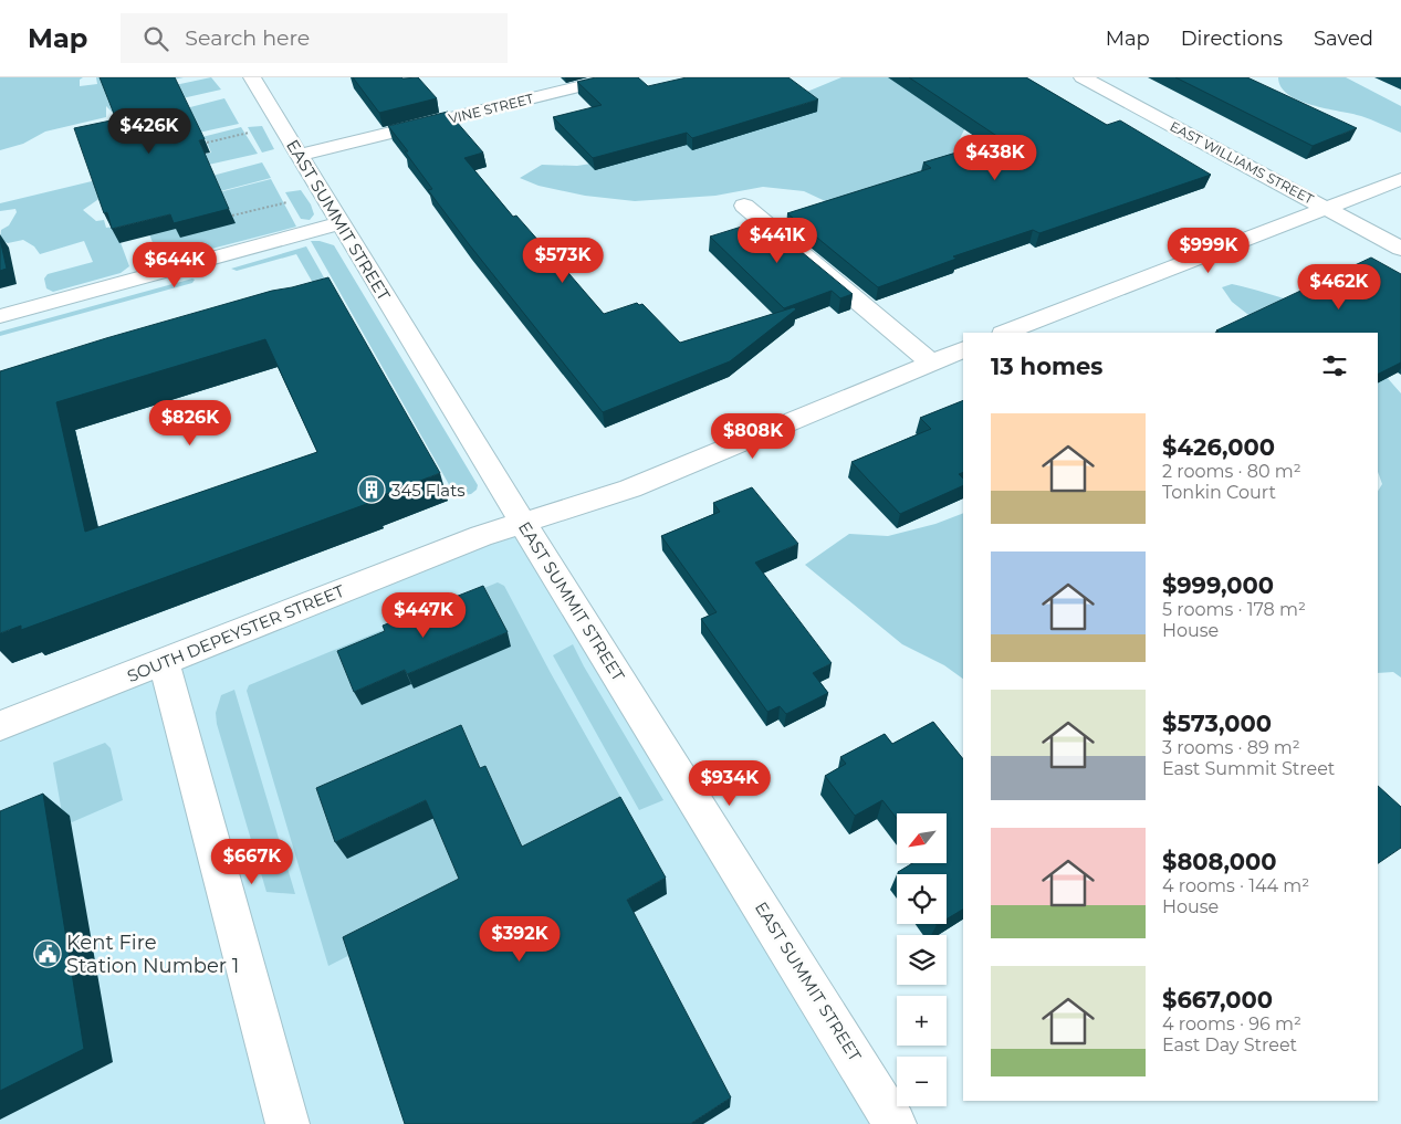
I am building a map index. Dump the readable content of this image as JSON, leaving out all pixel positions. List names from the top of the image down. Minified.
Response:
{"streets":{"street":["VINE STREET","EAST WILLIAMS STREET","EAST SUMMIT STREET","SOUTH DEPEYSTER STREET"]},"crossings":[["VINE STREET","EAST SUMMIT STREET"],["EAST SUMMIT STREET","SOUTH DEPEYSTER STREET"]],"places":{"building":["345 Flats"],"public building":["Kent Fire Station Number 1"]},"north":"bottom left","page":{"header":"Map","search":"Search here","nav":["Map","Directions","Saved"],"price":["$426K","$438K","$441K","$999K","$573K","$644K","$462K","$826K","$808K","$447K","$934K","$667K","$392K"],"heading":"13 homes","list":[{"name":"$426,000","note":"2 rooms · 80 m² · Tonkin Court"},{"name":"$999,000","note":"5 rooms · 178 m² · House"},{"name":"$573,000","note":"3 rooms · 89 m² · East Summit Street"},{"name":"$808,000","note":"4 rooms · 144 m² · House"},{"name":"$667,000","note":"4 rooms · 96 m² · East Day Street"}],"map_buttons":["+","−"]}}
